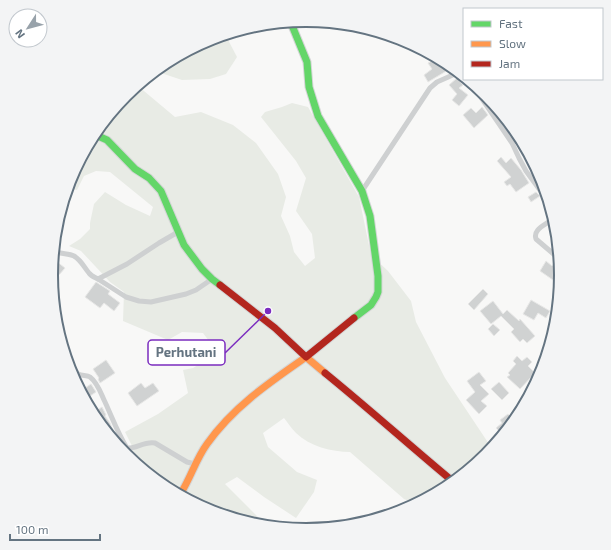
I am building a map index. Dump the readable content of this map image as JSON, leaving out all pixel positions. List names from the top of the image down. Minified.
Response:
{"places":["Perhutani"],"legend":["Fast","Slow","Jam"],"scale_bar":"100 m","north":"bottom left"}
